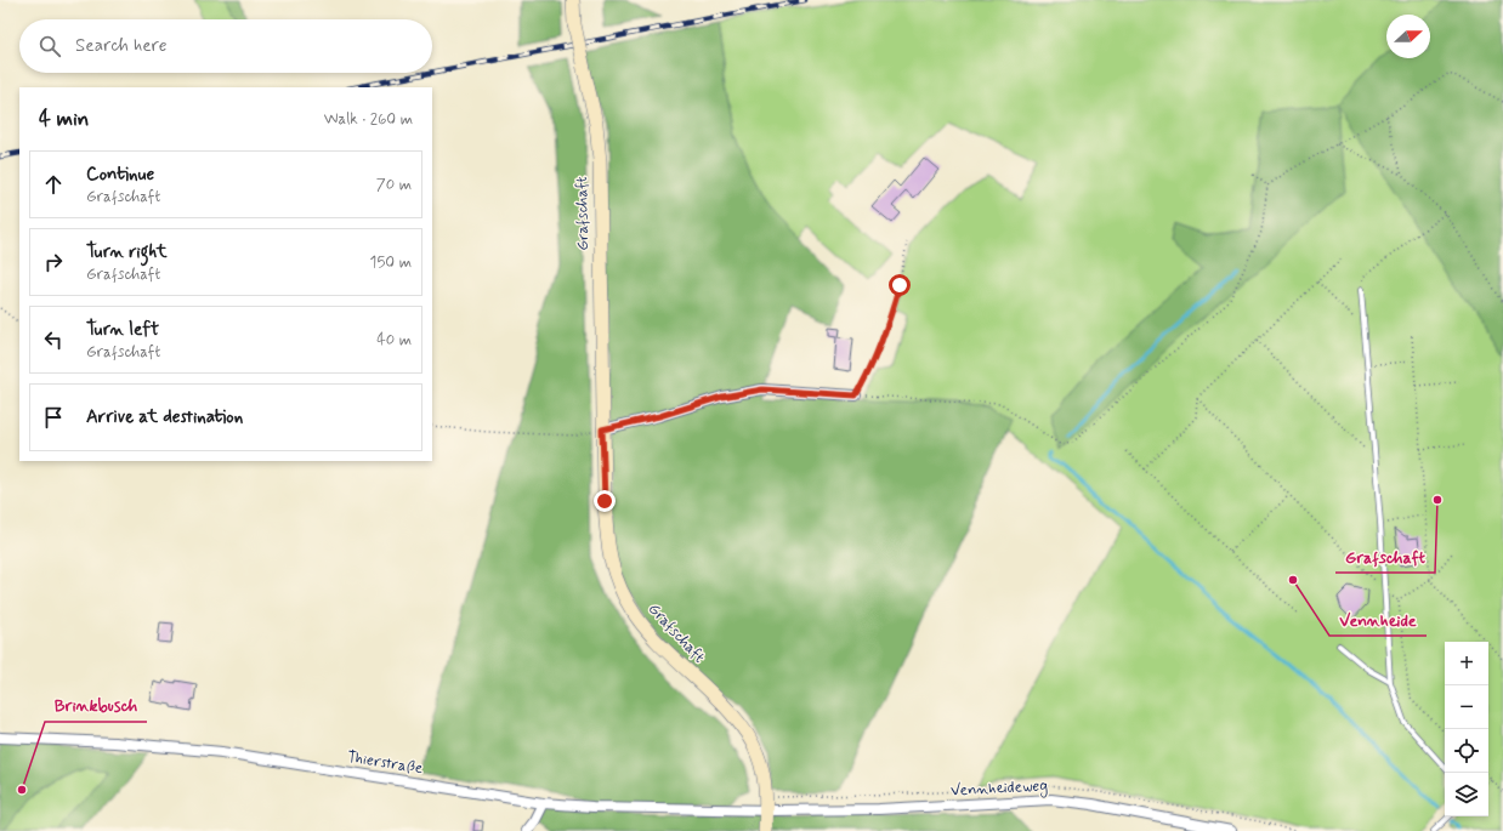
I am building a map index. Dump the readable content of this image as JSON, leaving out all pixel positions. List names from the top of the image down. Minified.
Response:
{"streets":{"street":["Grafschaft","Thierstraße","Vennheideweg"]},"crossings":[["Grafschaft","Thierstraße"],["Grafschaft","Vennheideweg"],["Thierstraße","Vennheideweg"]],"places":["Grafschaft","Vennheide","Brinkbusch"],"north":"right","page":{"search":"Search here","heading":["4 min","Walk · 260 m"],"list":[["Continue","Grafschaft","70 m"],["Turn right","Grafschaft","150 m"],["Turn left","Grafschaft","40 m"],"Arrive at destination"],"map_buttons":["+","−"]}}
